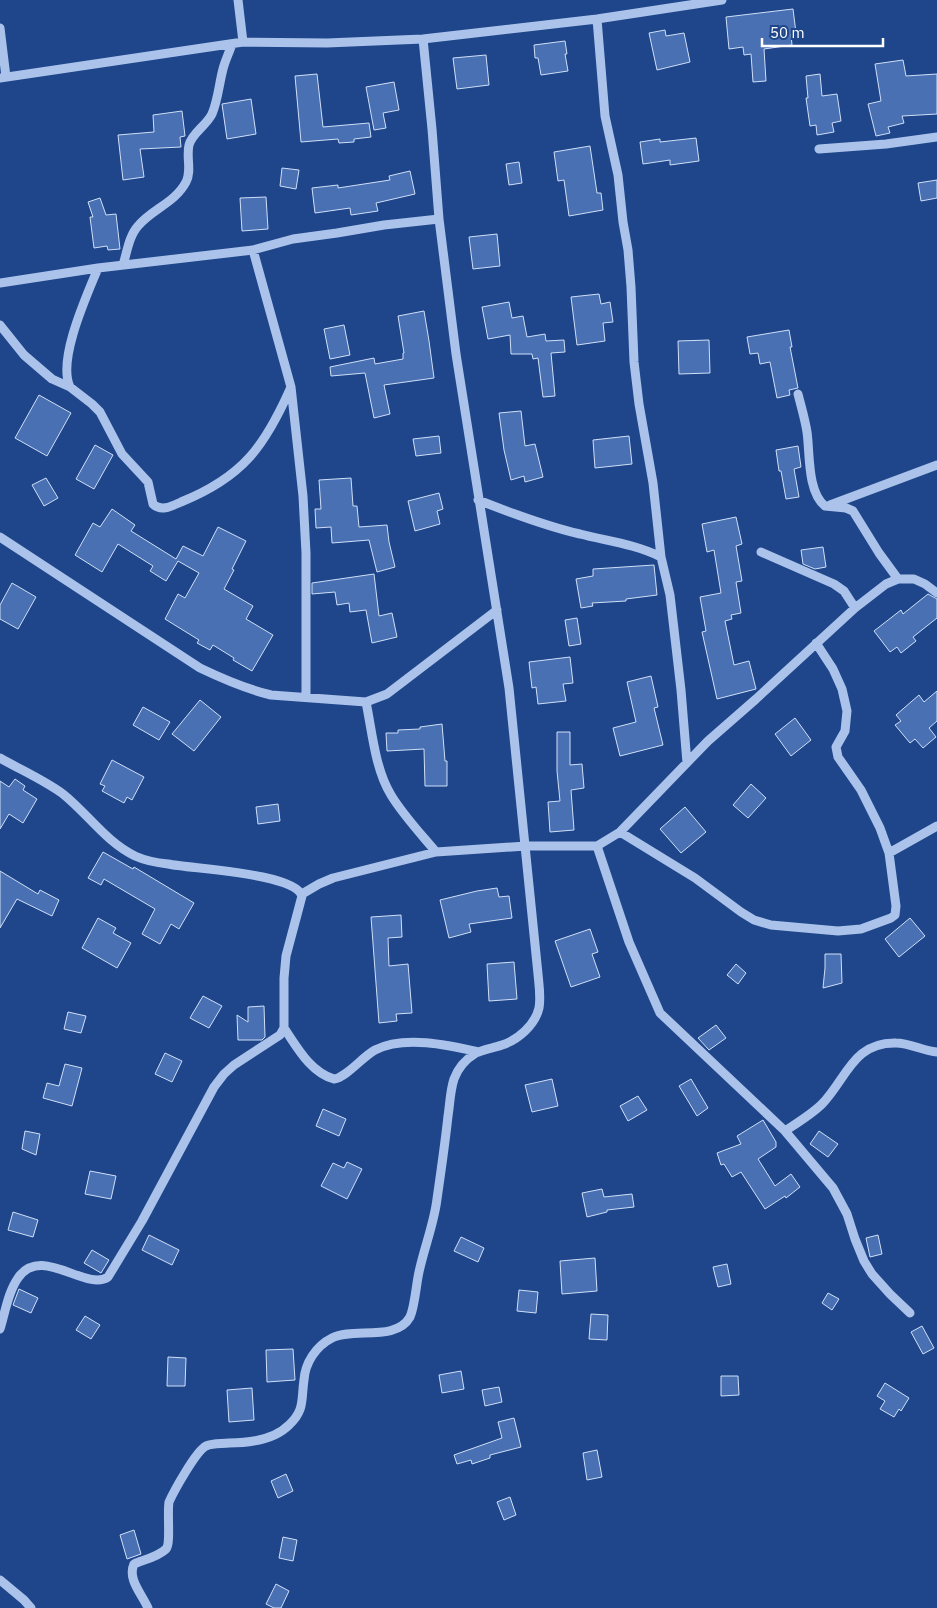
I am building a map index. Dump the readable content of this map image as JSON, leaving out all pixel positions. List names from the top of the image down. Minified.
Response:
{"scale_bar":"50 m"}
